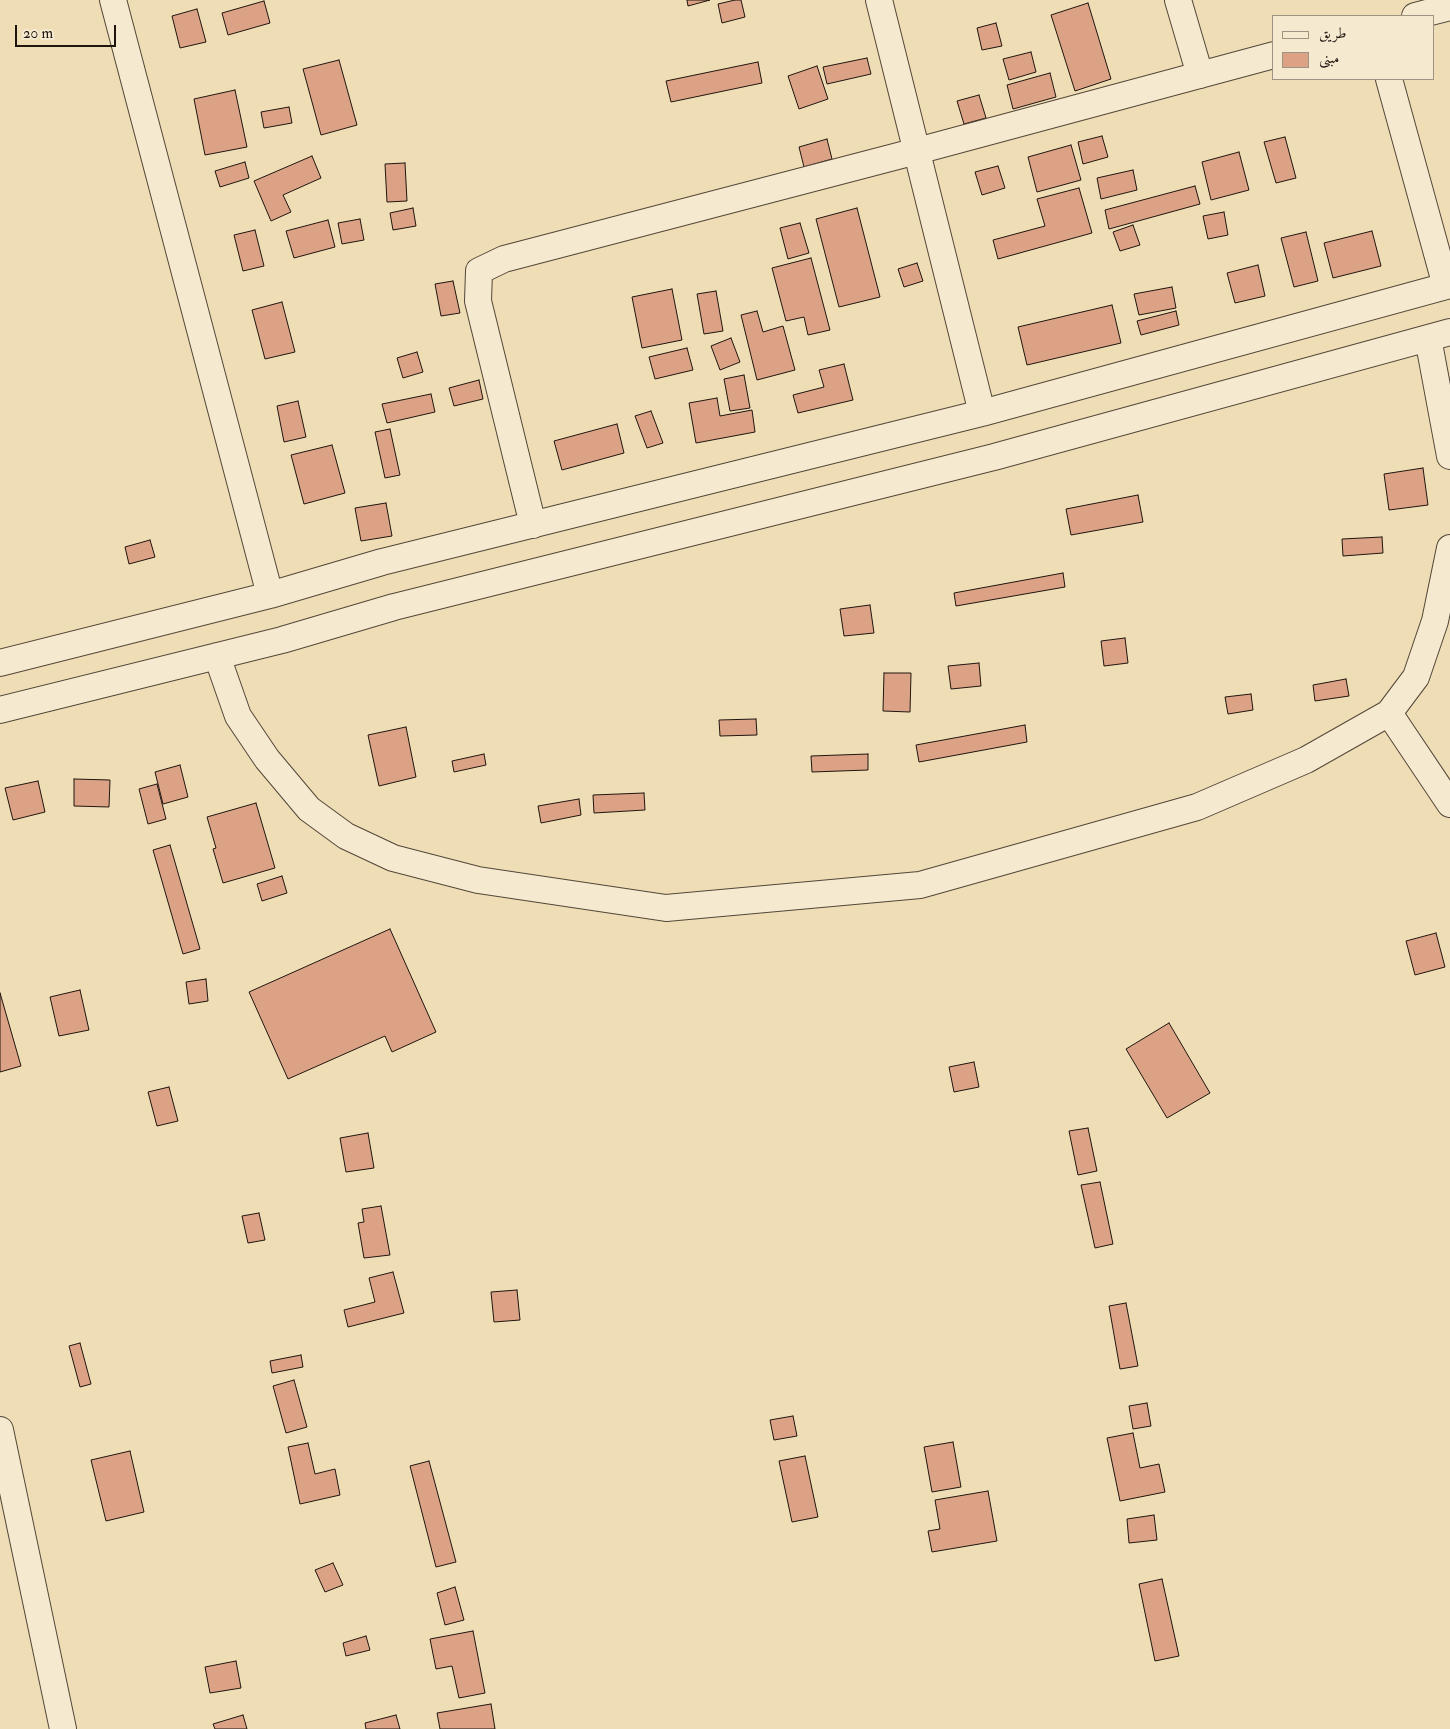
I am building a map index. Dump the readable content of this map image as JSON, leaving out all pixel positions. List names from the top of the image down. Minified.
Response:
{"legend":["طريق","مبنى"],"scale_bar":"20 m"}
